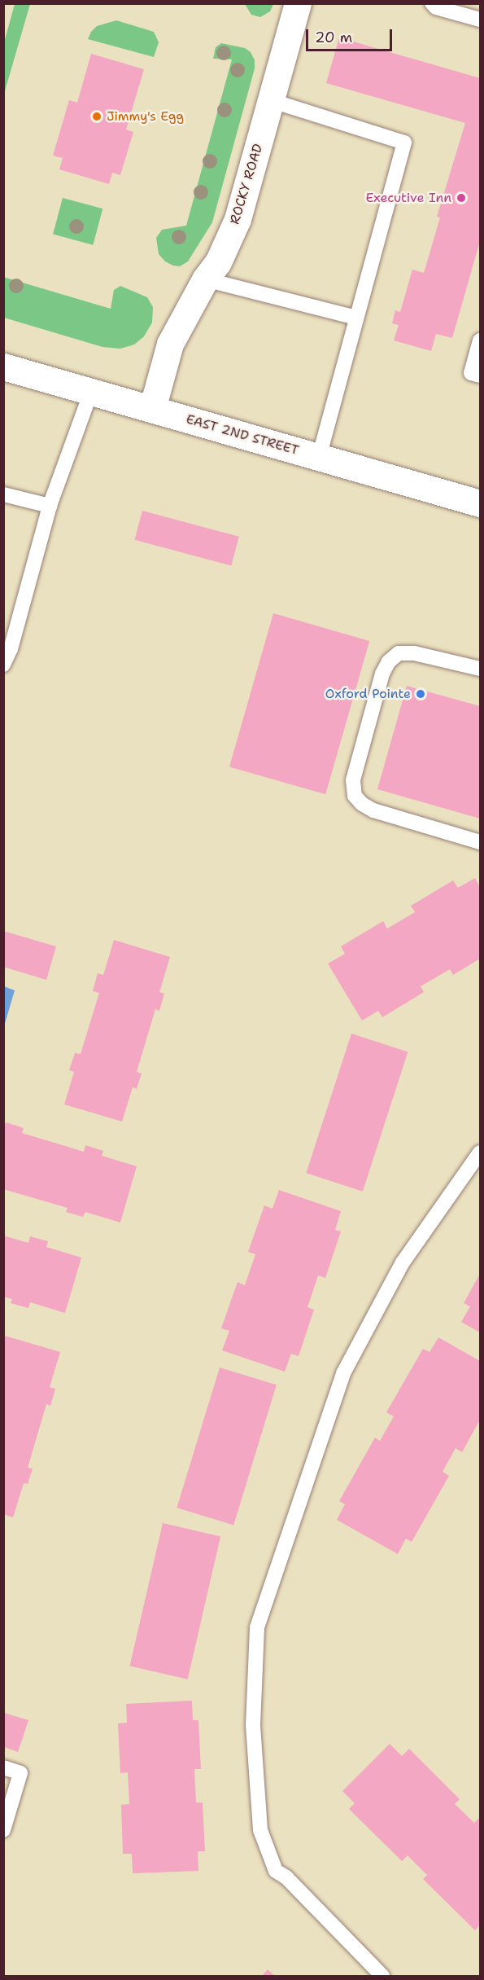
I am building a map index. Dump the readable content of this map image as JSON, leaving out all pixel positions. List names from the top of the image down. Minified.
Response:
{"streets":{"main road":["ROCKY ROAD","EAST 2ND STREET"]},"crossings":[["ROCKY ROAD","EAST 2ND STREET"]],"places":["Jimmy's Egg","Executive Inn","Oxford Pointe"],"scale_bar":"20 m"}
